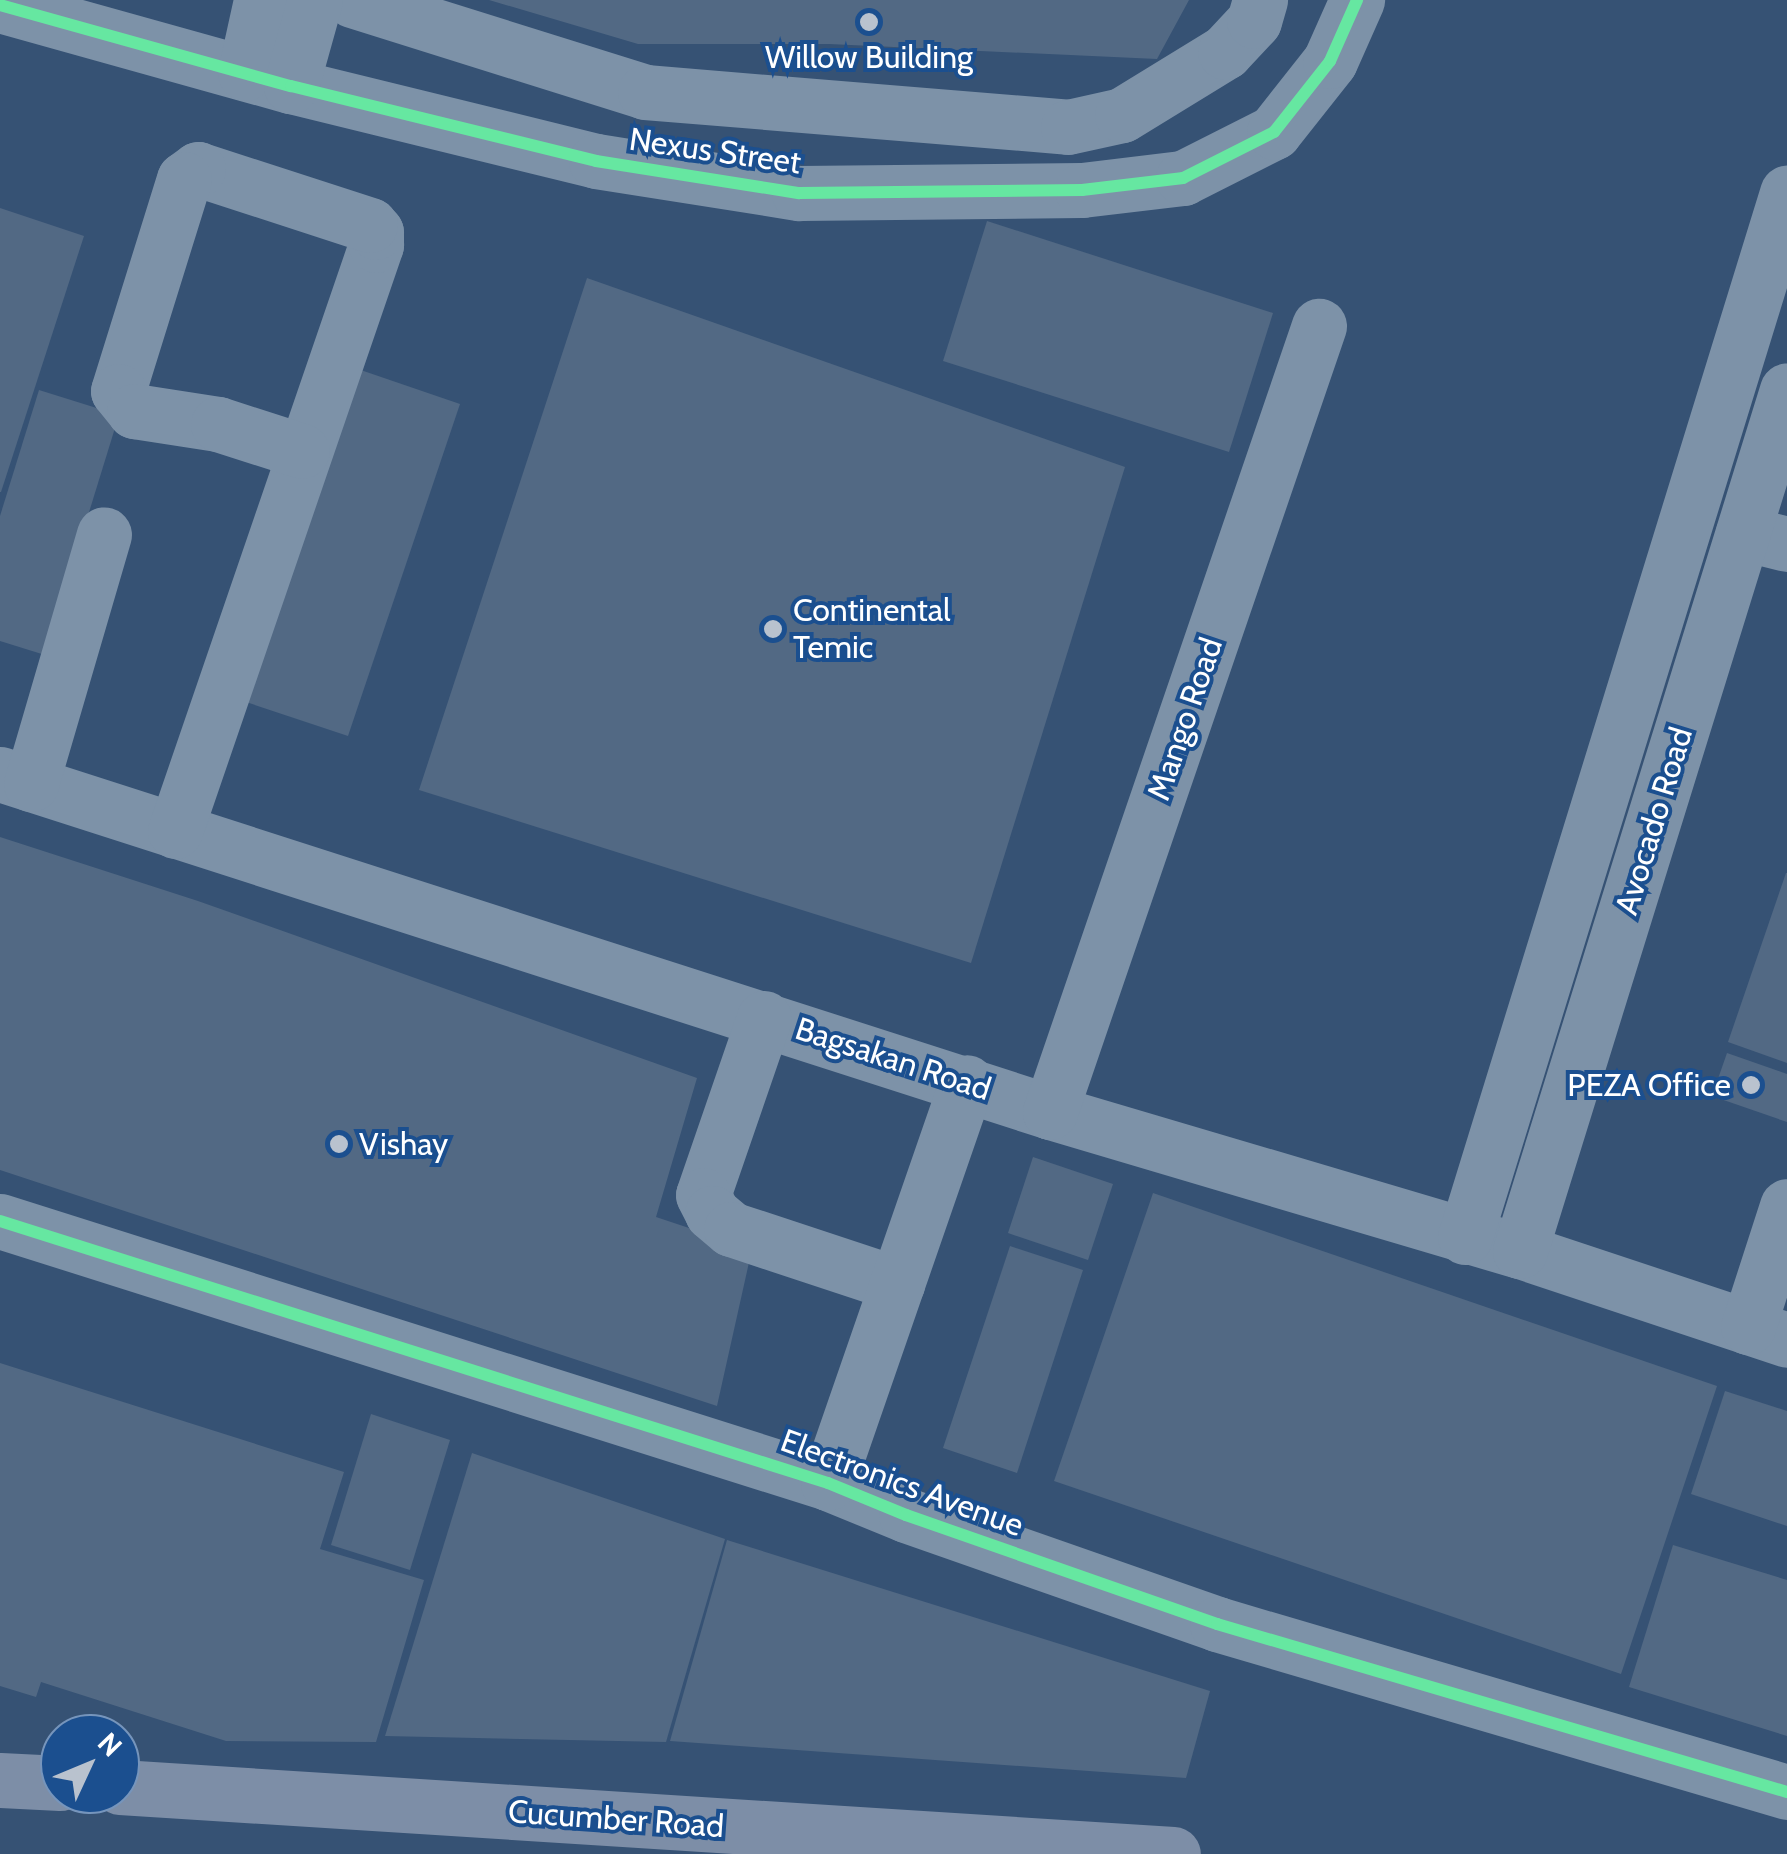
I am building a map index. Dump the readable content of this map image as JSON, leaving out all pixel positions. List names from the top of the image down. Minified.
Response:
{"streets":{"main road":["Cucumber Road"],"street":["Nexus Street","Mango Road","Avocado Road","Bagsakan Road","Electronics Avenue"]},"crossings":[["Mango Road","Bagsakan Road"],["Avocado Road","Bagsakan Road"]],"places":["Willow Building","Continental Temic","PEZA Office","Vishay"],"north":"top right"}
